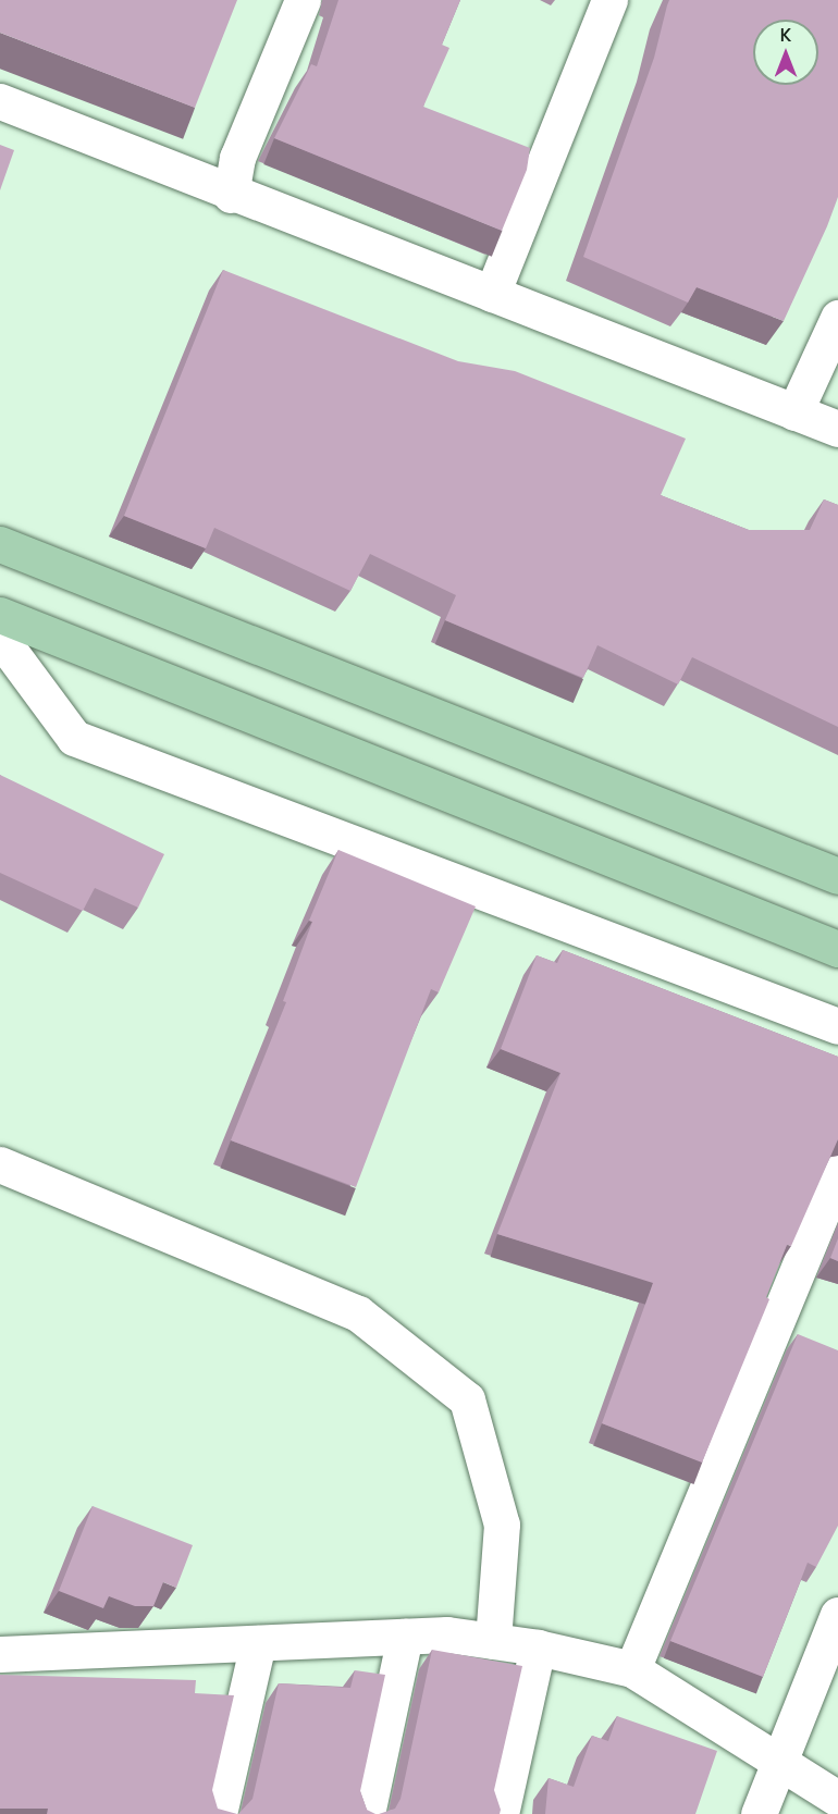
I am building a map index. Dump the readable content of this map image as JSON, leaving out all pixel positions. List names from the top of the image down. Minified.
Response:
{"north":"top"}
